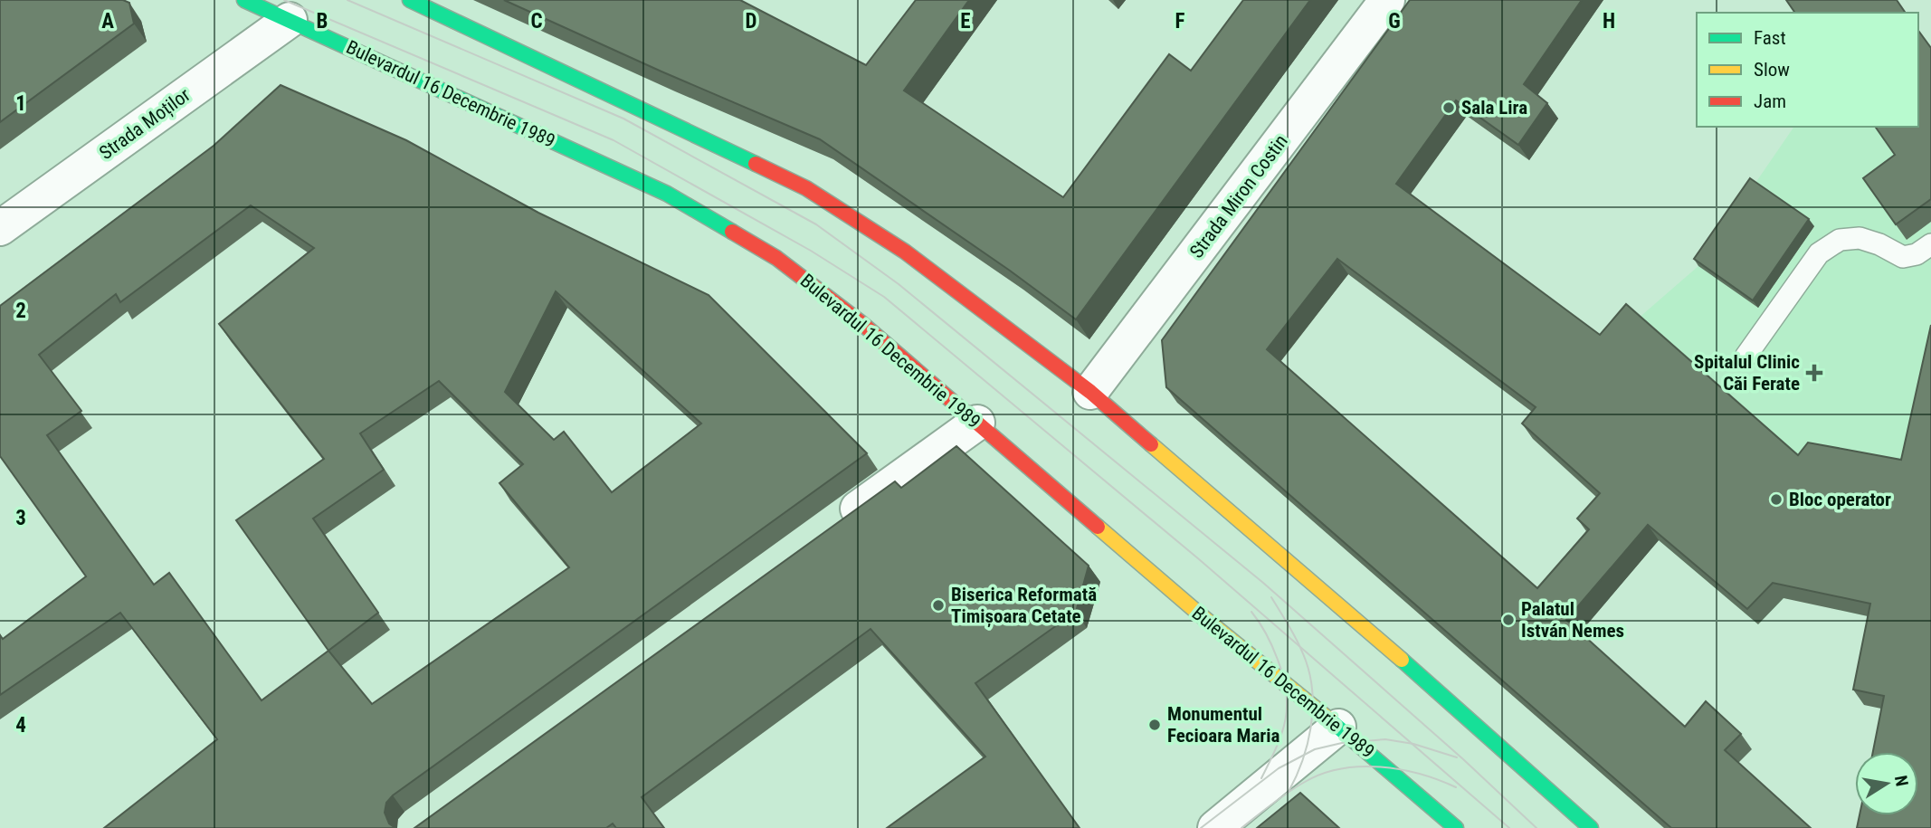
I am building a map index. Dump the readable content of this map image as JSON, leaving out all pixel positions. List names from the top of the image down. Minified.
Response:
{"streets":{"main road":["Bulevardul 16 Decembrie 1989"],"street":["Strada Moților","Strada Miron Costin"]},"crossings":[["Bulevardul 16 Decembrie 1989","Strada Moților"]],"places":{"other":["Sala Lira","Bloc operator","Biserica Reformată Timișoara Cetate","Palatul István Nemes","Monumentul Fecioara Maria"],"health":["Spitalul Clinic Căi Ferate"]},"legend":["Fast","Slow","Jam"],"north":"right","grid":{"columns":["A","B","C","D","E","F","G","H"],"rows":["1","2","3","4"]}}
